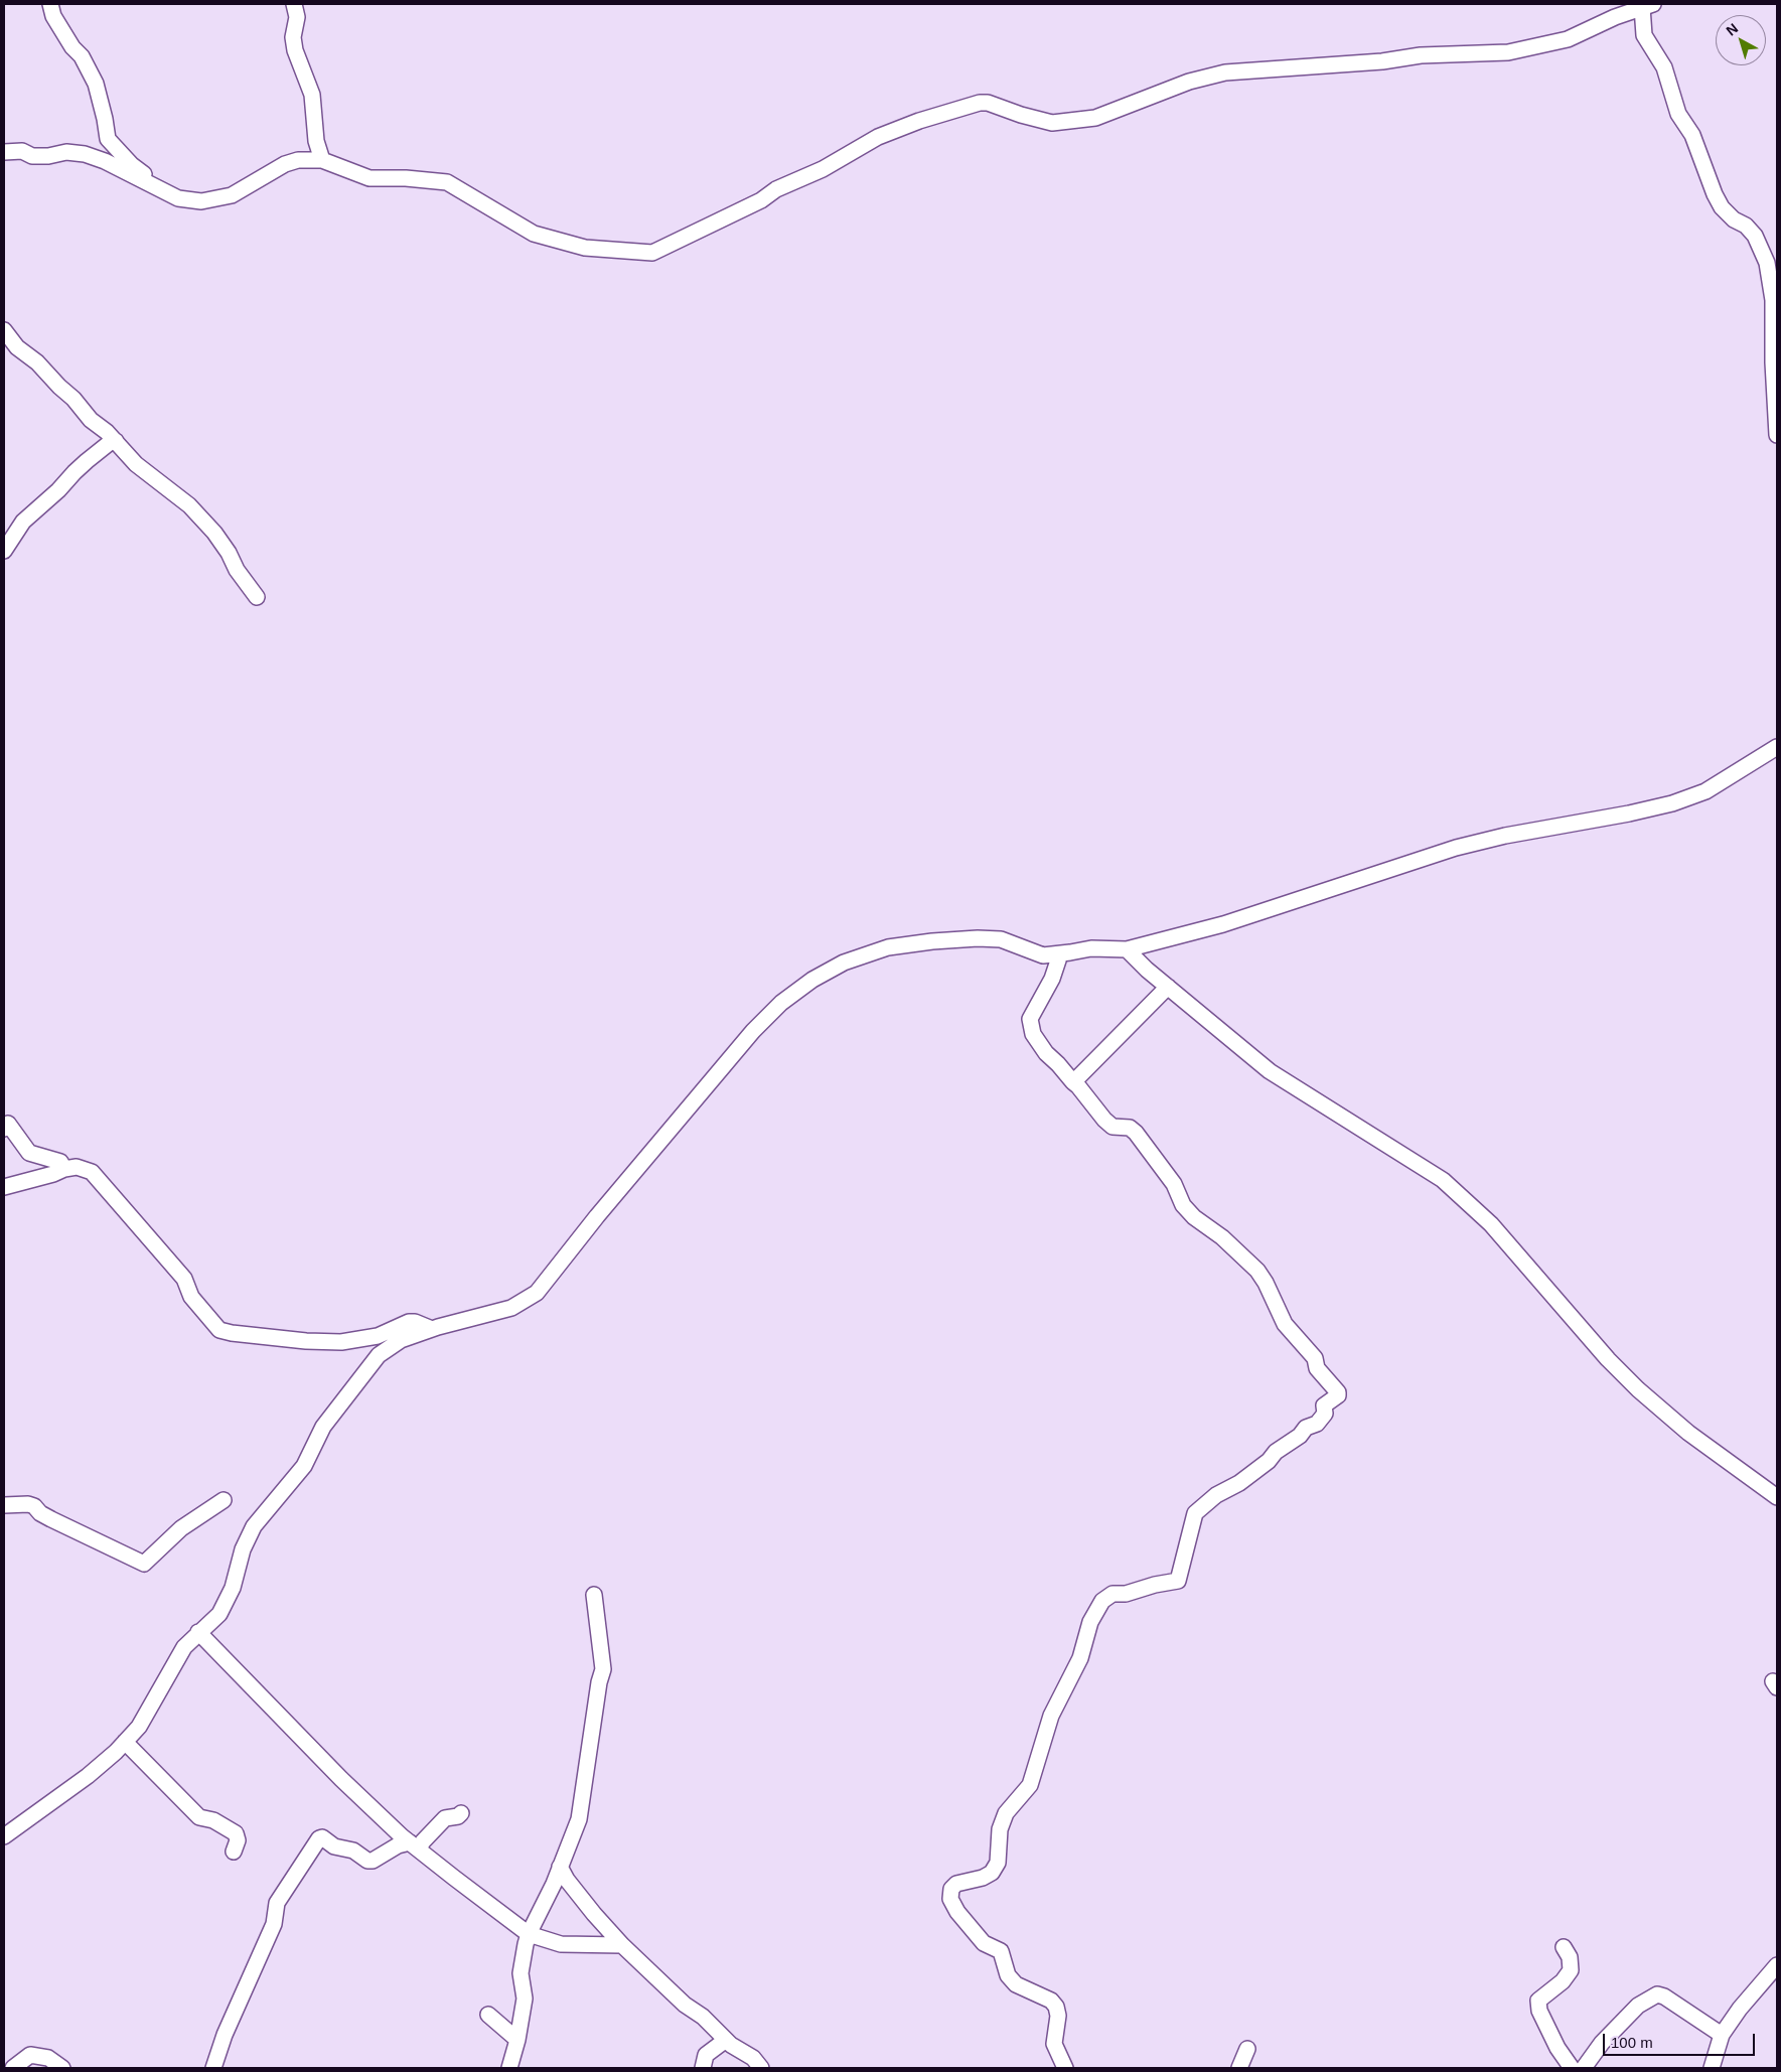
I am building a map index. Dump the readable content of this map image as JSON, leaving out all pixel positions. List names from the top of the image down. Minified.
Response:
{"scale_bar":"100 m","north":"top left"}
